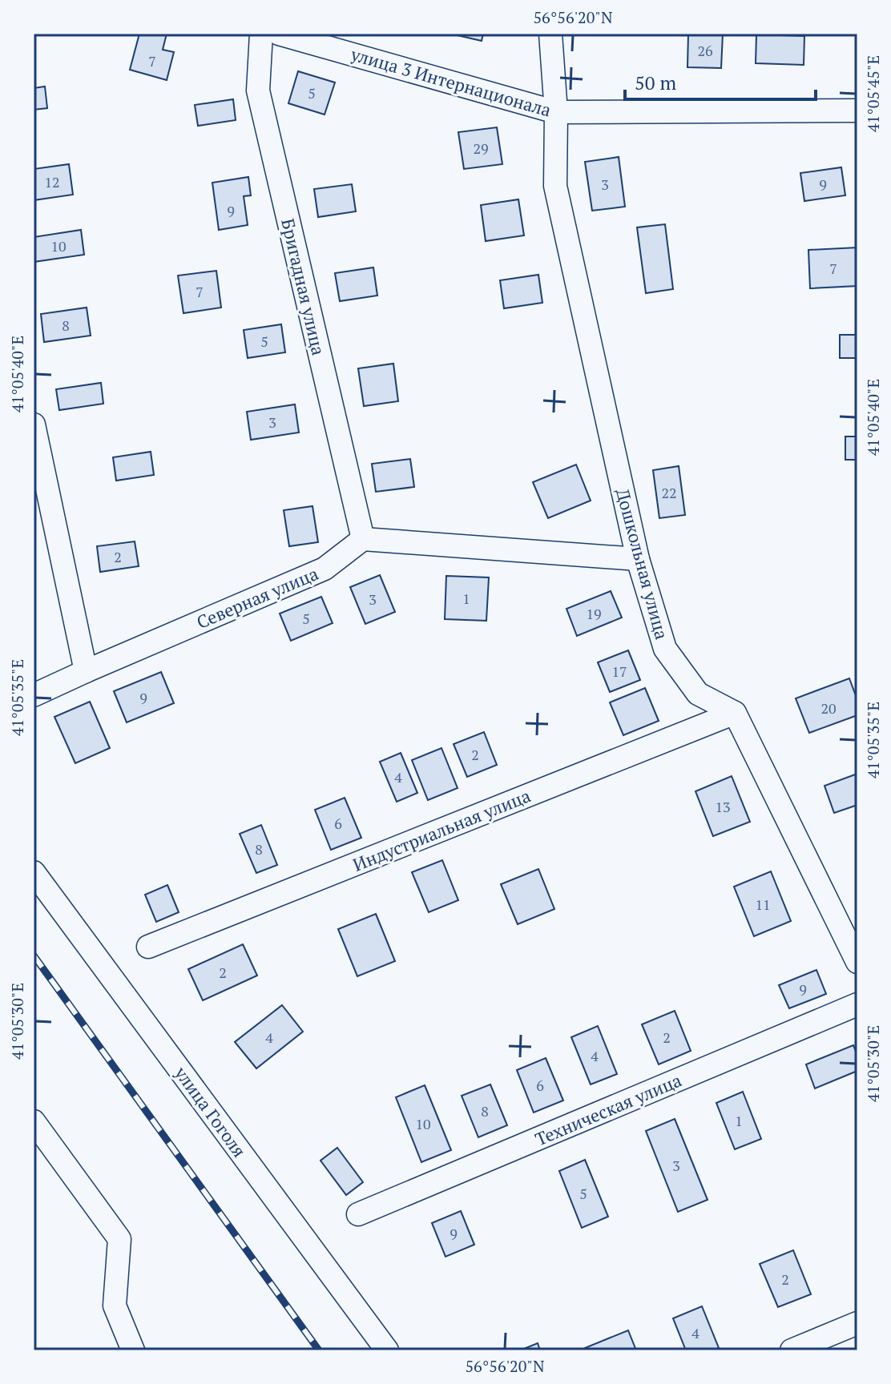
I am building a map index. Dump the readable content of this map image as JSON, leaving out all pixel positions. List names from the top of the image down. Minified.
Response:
{"streets":{"street":["улица 3 Интернационала","Бригадная улица","Дошкольная улица","Северная улица","Индустриальная улица","Техническая улица","улица Гоголя"]},"crossings":[["улица 3 Интернационала","Дошкольная улица"],["Бригадная улица","Северная улица"],["Дошкольная улица","Индустриальная улица"]],"house_numbers":["26","7","5","29","12","3","9","9","10","7","7","8","5","3","22","2","1","3","19","5","17","9","20","2","4","13","6","8","11","2","9","4","2","4","6","8","1","10","3","5","9","2","4"],"scale_bar":"50 m","coordinates":["56°56'20\"N","41°05'45\"E","41°05'40\"E","41°05'35\"E","41°05'30\"E"]}
